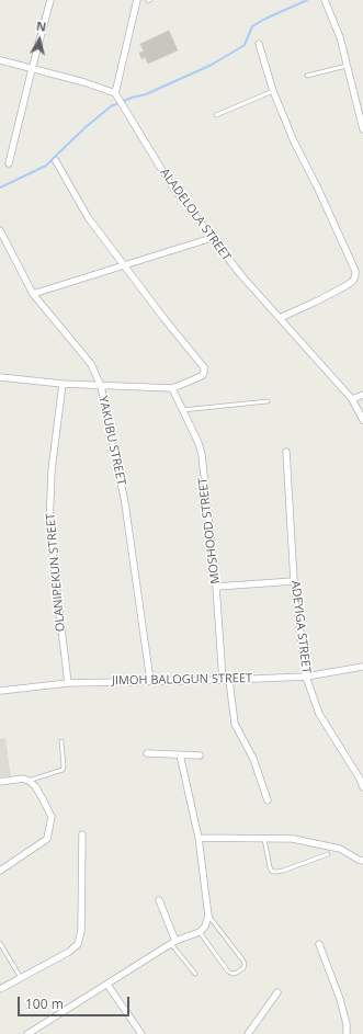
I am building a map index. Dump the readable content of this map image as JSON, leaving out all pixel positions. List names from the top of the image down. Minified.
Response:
{"streets":{"street":["ALADELOLA STREET","YAKUBU STREET","MOSHOOD STREET","OLANIPEKUN STREET","ADEYIGA STREET","JIMOH BALOGUN STREET"]},"crossings":[["YAKUBU STREET","JIMOH BALOGUN STREET"],["MOSHOOD STREET","JIMOH BALOGUN STREET"],["OLANIPEKUN STREET","JIMOH BALOGUN STREET"],["ADEYIGA STREET","JIMOH BALOGUN STREET"]],"scale_bar":"100 m","north":"top"}
